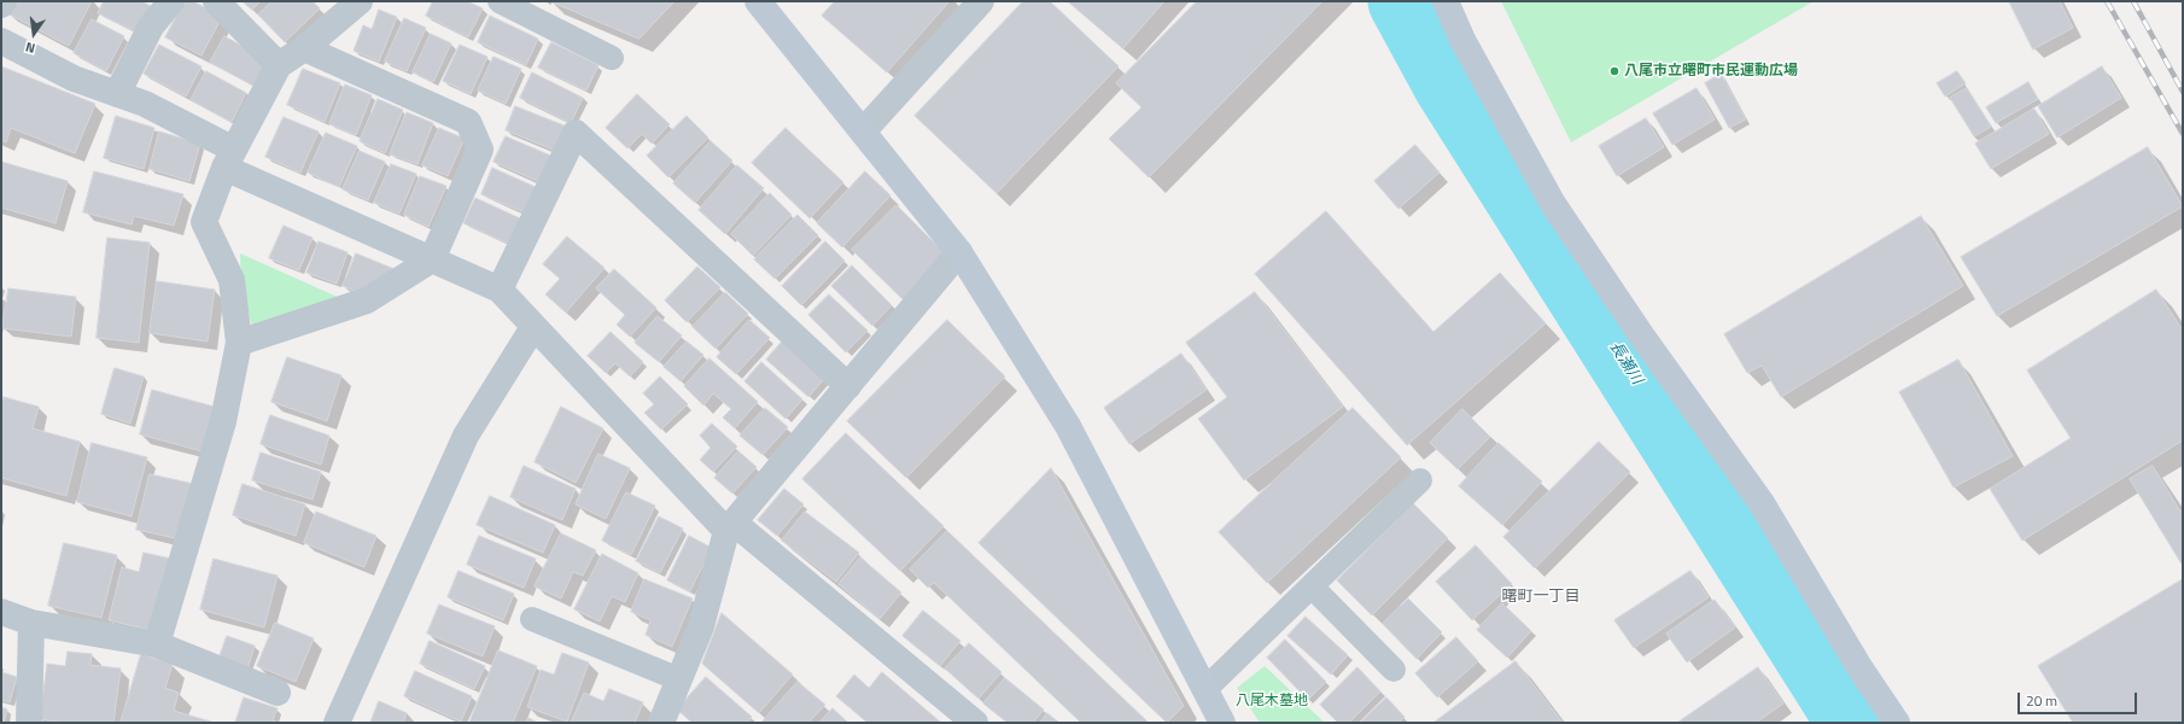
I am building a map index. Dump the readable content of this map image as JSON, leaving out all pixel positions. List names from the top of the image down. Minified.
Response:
{"districts":["曙町一丁目"],"water":["長瀬川"],"parks":["八尾木墓地"],"places":["八尾市立曙町市民運動広場"],"scale_bar":"20 m","north":"bottom"}
